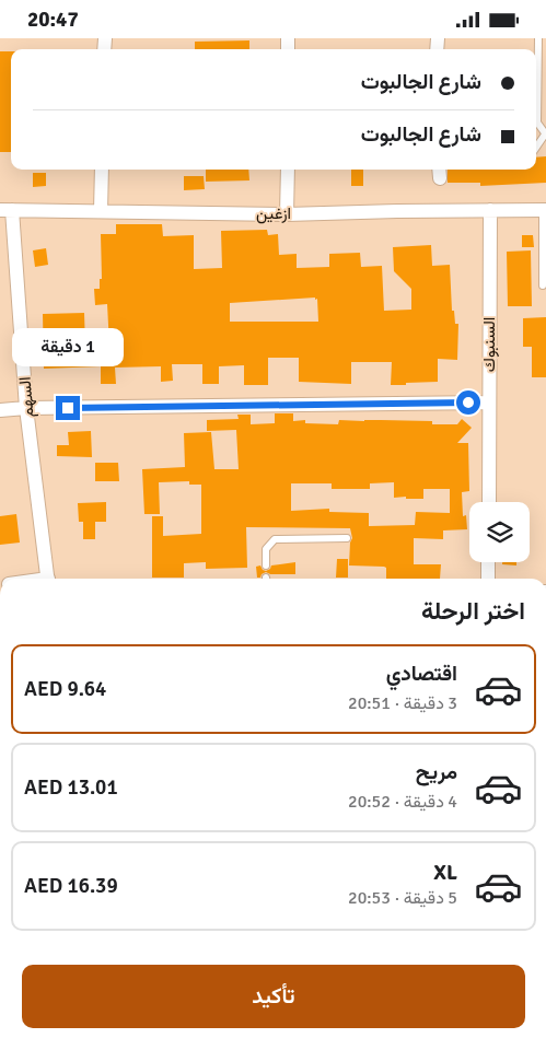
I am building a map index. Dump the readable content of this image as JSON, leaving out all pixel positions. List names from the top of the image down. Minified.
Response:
{"streets":{"street":["ازغين","السنبوك","السهم"]},"crossings":[["ازغين","السنبوك"],["ازغين","السهم"]],"page":{"status":"20:47","banner":["شارع الجالبوت","شارع الجالبوت"],"bubble":"1 دقيقة","heading":"اختر الرحلة","list":[{"name":"اقتصادي","note":"3 دقيقة · 20:51","value":"AED 9.64"},{"name":"مريح","note":"4 دقيقة · 20:52","value":"AED 13.01"},{"name":"XL","note":"5 دقيقة · 20:53","value":"AED 16.39"}],"buttons":"تأكيد"}}
